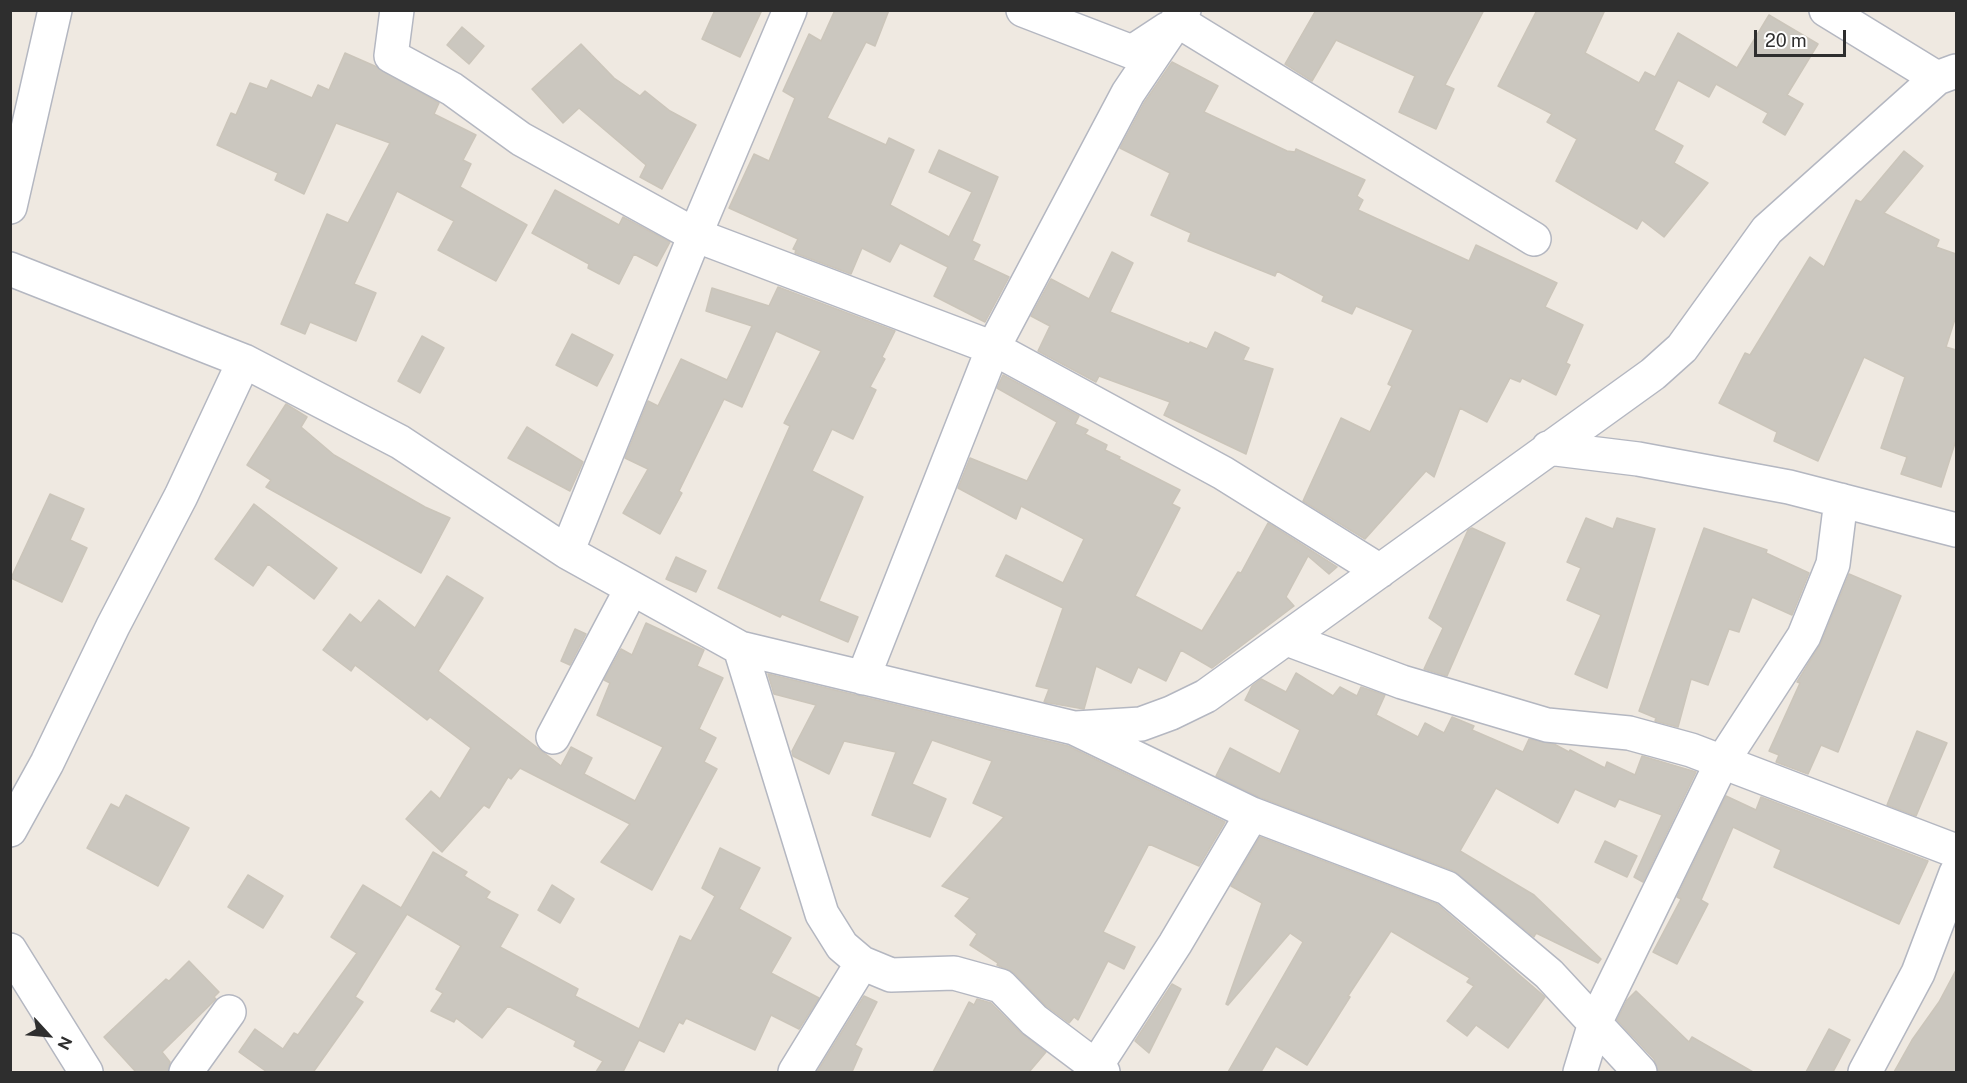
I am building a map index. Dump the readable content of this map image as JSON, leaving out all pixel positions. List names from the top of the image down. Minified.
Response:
{"scale_bar":"20 m","north":"bottom right"}
